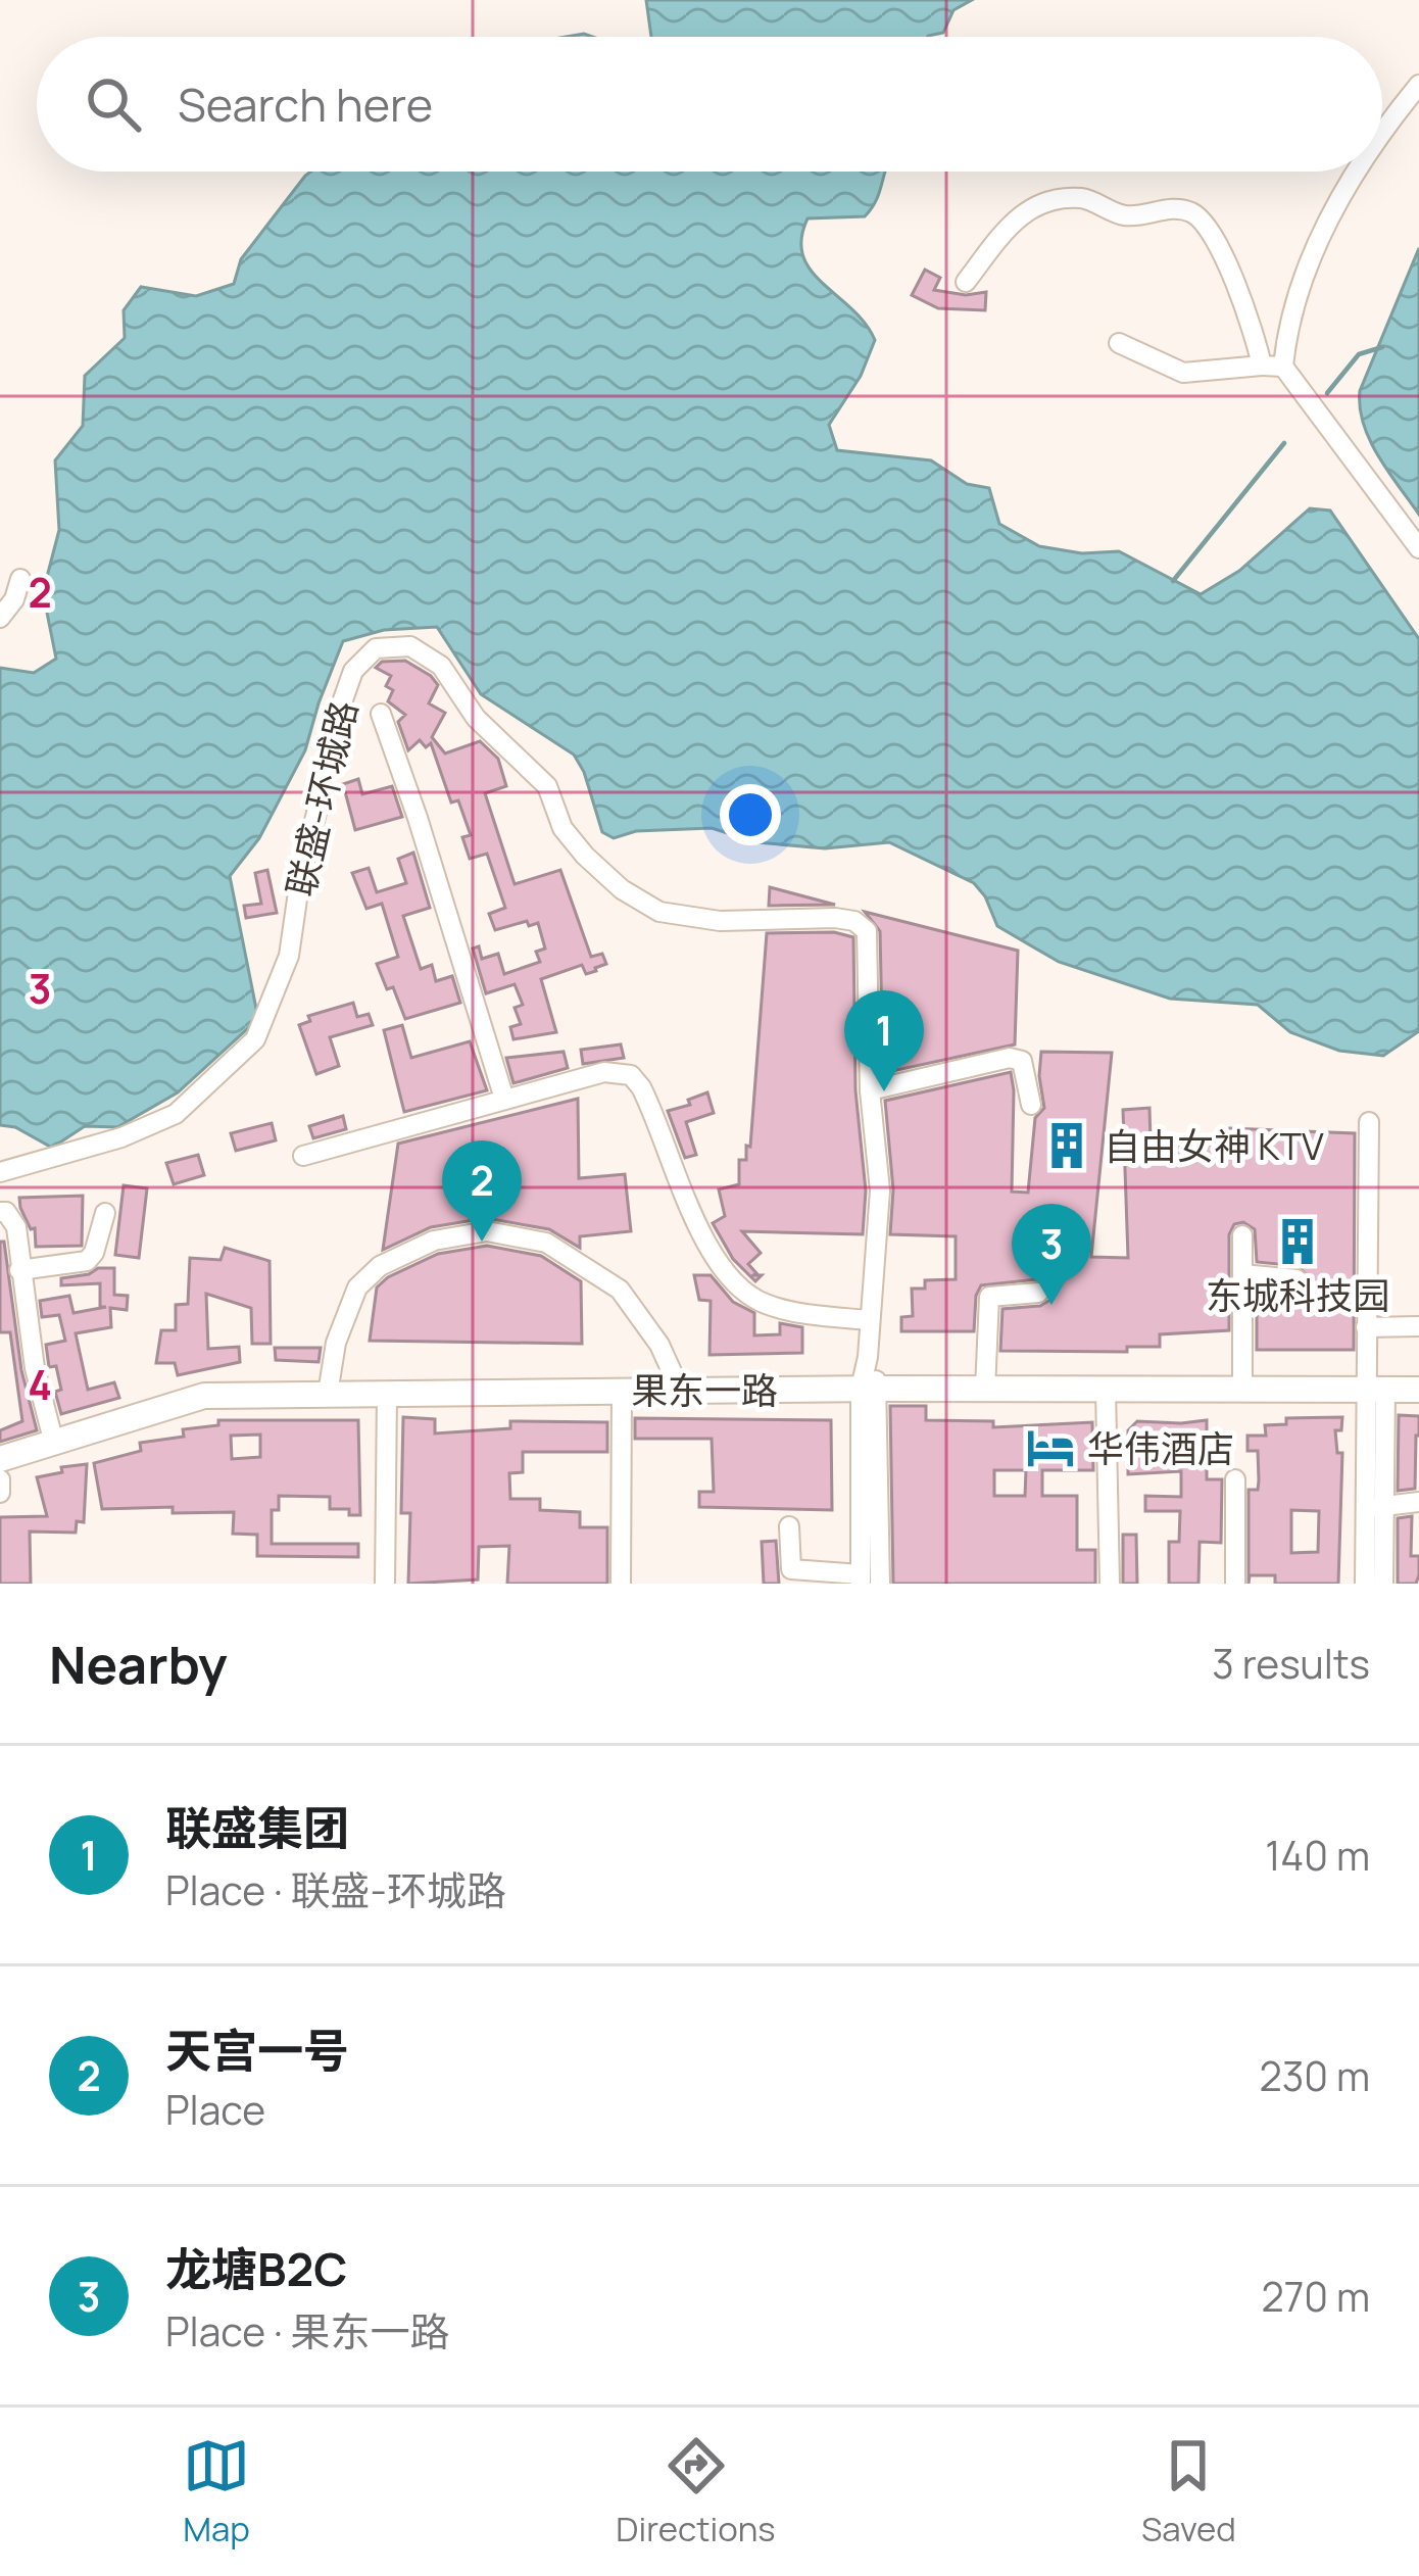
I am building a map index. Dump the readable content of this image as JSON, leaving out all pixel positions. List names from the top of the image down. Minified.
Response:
{"streets":{"main road":["果东一路"],"street":["联盛-环城路"]},"crossings":[["联盛-环城路","果东一路"]],"places":{"building":["自由女神 KTV","东城科技园"],"hotel":["华伟酒店"]},"page":{"search":"Search here","pins":["1","2","3"],"heading":["Nearby","3 results"],"list":[{"mark":"1","name":"联盛集团","note":"Place · 联盛-环城路","value":"140 m"},{"mark":"2","name":"天宫一号","note":"Place","value":"230 m"},{"mark":"3","name":"龙塘B2C","note":"Place · 果东一路","value":"270 m"}],"nav":["Map","Directions","Saved"]},"grid":{"rows":["2","3","4"]}}
